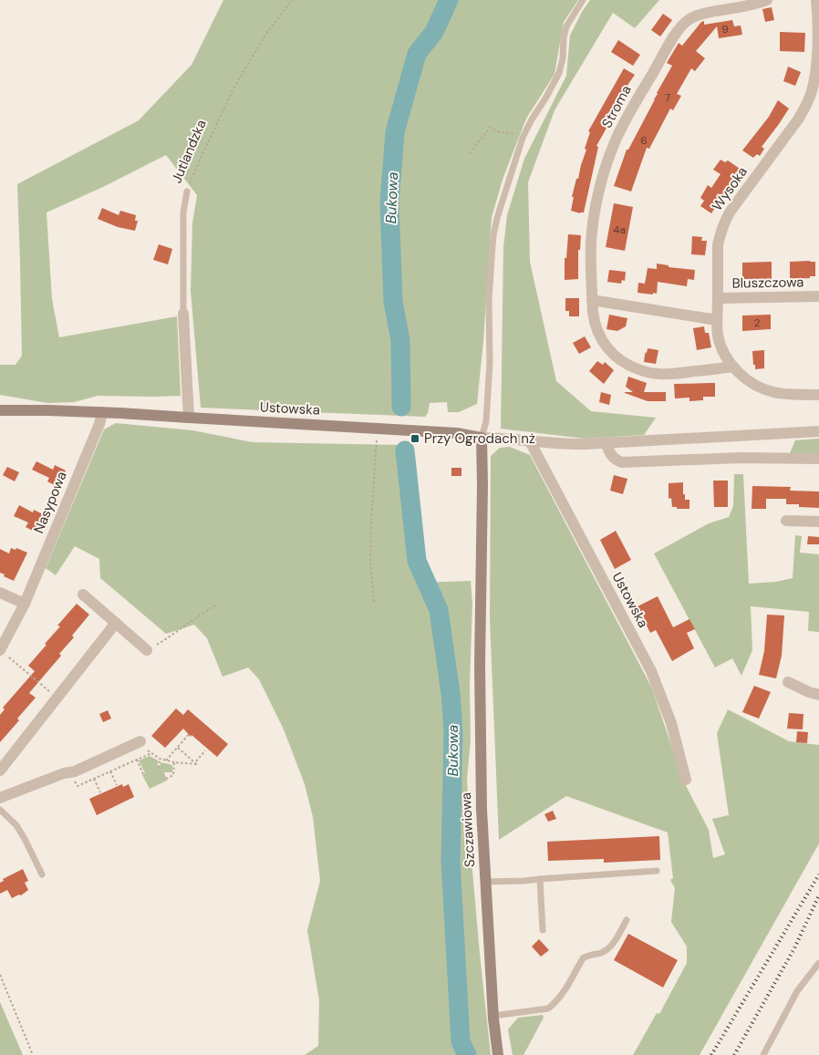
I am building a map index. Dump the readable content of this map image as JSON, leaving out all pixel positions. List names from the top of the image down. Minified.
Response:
{"streets":{"street":["Stroma","Jutlandzka","Wysoka","Bluszczowa","Ustowska","Nasypowa","Szczawiowa"]},"crossings":[["Stroma","Wysoka"],["Jutlandzka","Ustowska"],["Wysoka","Bluszczowa"],["Ustowska","Nasypowa"],["Ustowska","Szczawiowa"]],"water":["Bukowa"],"places":{"transit":["Przy Ogrodach nż"]},"house_numbers":["9","7","6","4a","2"]}
